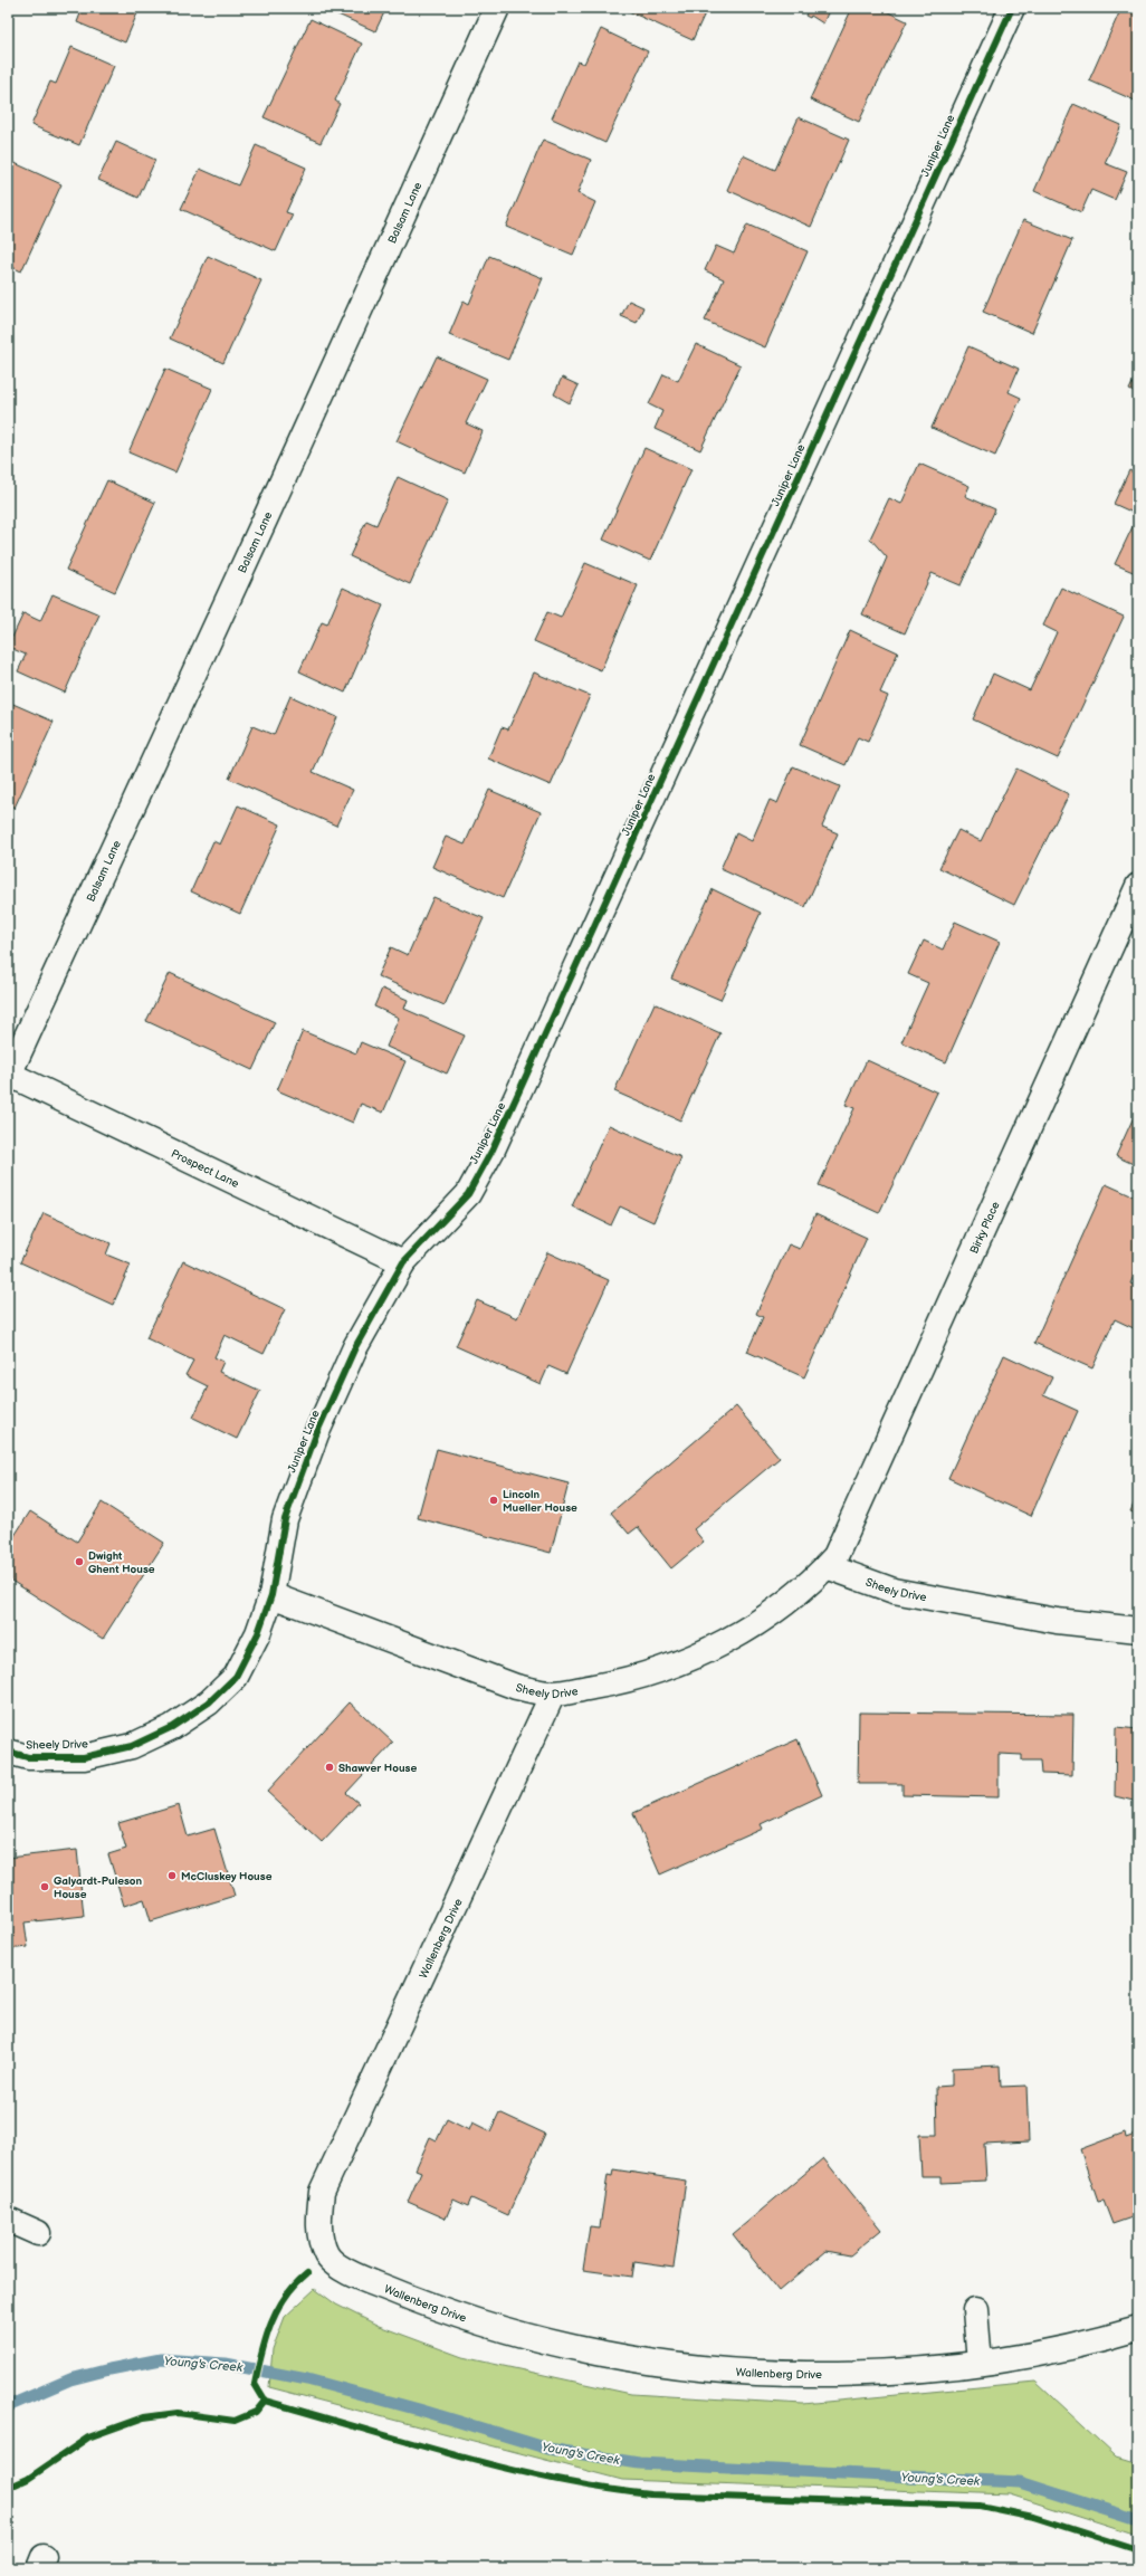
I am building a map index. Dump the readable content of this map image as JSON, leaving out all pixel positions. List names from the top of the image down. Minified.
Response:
{"streets":{"street":["Juniper Lane","Balsam Lane","Prospect Lane","Birky Place","Sheely Drive","Wallenberg Drive"]},"crossings":[["Juniper Lane","Prospect Lane"],["Juniper Lane","Sheely Drive"],["Balsam Lane","Prospect Lane"],["Birky Place","Sheely Drive"],["Sheely Drive","Wallenberg Drive"]],"water":["Young's Creek"],"places":["Lincoln Mueller House","Dwight Ghent House","Shawver House","McCluskey House","Galyardt-Puleson House"]}
